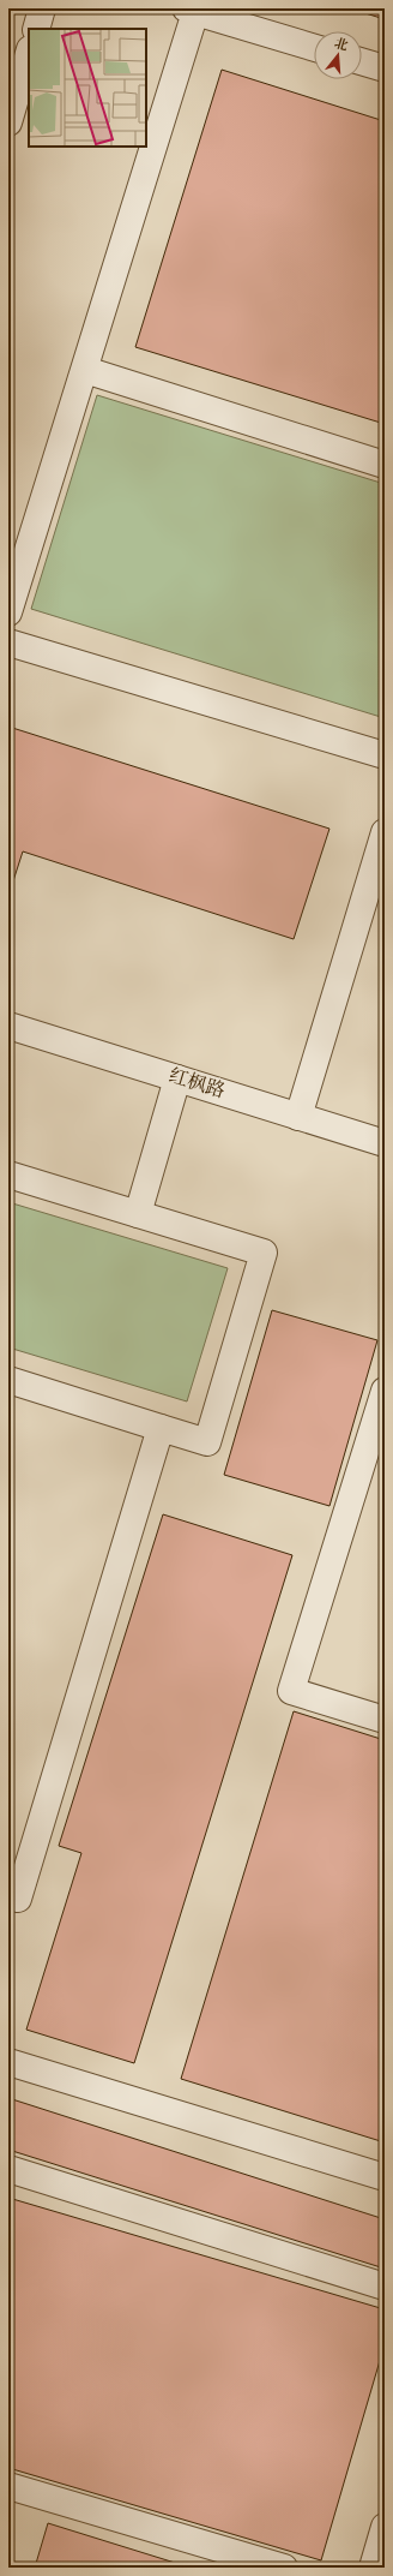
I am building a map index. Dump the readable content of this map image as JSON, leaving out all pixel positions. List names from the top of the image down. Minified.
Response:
{"streets":{"street":["红枫路"]},"north":"top"}
